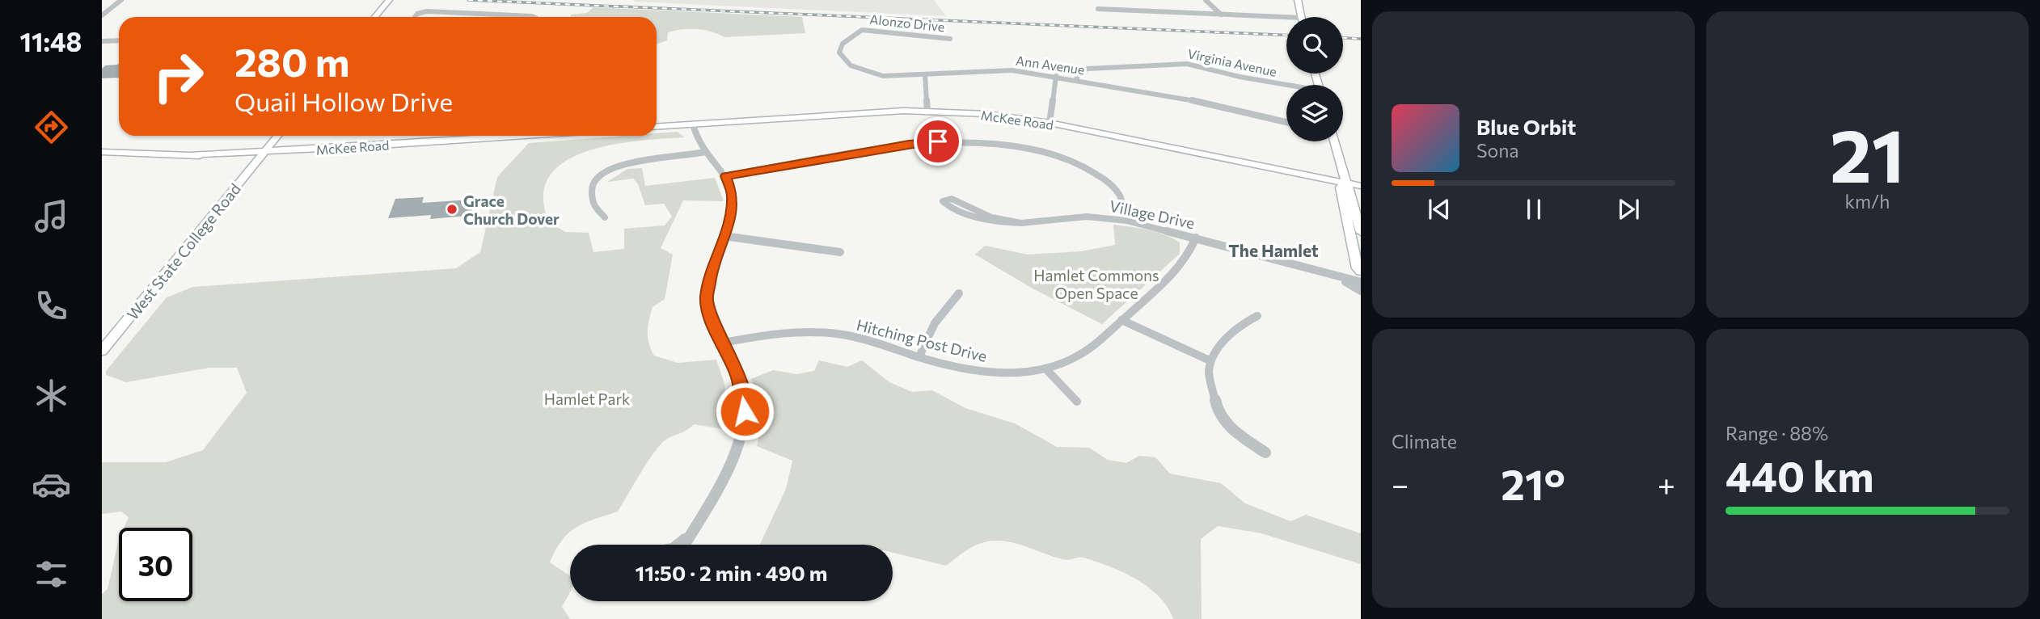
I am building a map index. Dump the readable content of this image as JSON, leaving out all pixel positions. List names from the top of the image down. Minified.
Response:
{"streets":{"main road":["McKee Road","West State College Road"],"street":["Alonzo Drive","Virginia Avenue","Ann Avenue","Village Drive","Hitching Post Drive"]},"crossings":[["Alonzo Drive","Ann Avenue"],["Virginia Avenue","Ann Avenue"],["McKee Road","West State College Road"],["Village Drive","Hitching Post Drive"]],"districts":["The Hamlet"],"parks":["Hamlet Commons Open Space","Hamlet Park"],"places":["Grace Church Dover"],"page":{"tabs":"11:48","tile":[["21","km/h"],"Climate",["Range · 88%","440 km"]],"turn":["280 m","Quail Hollow Drive"],"song":["Blue Orbit","Sona"],"heat":["−","21°","+"],"limit":"30","trip":"11:50 · 2 min · 490 m"}}
